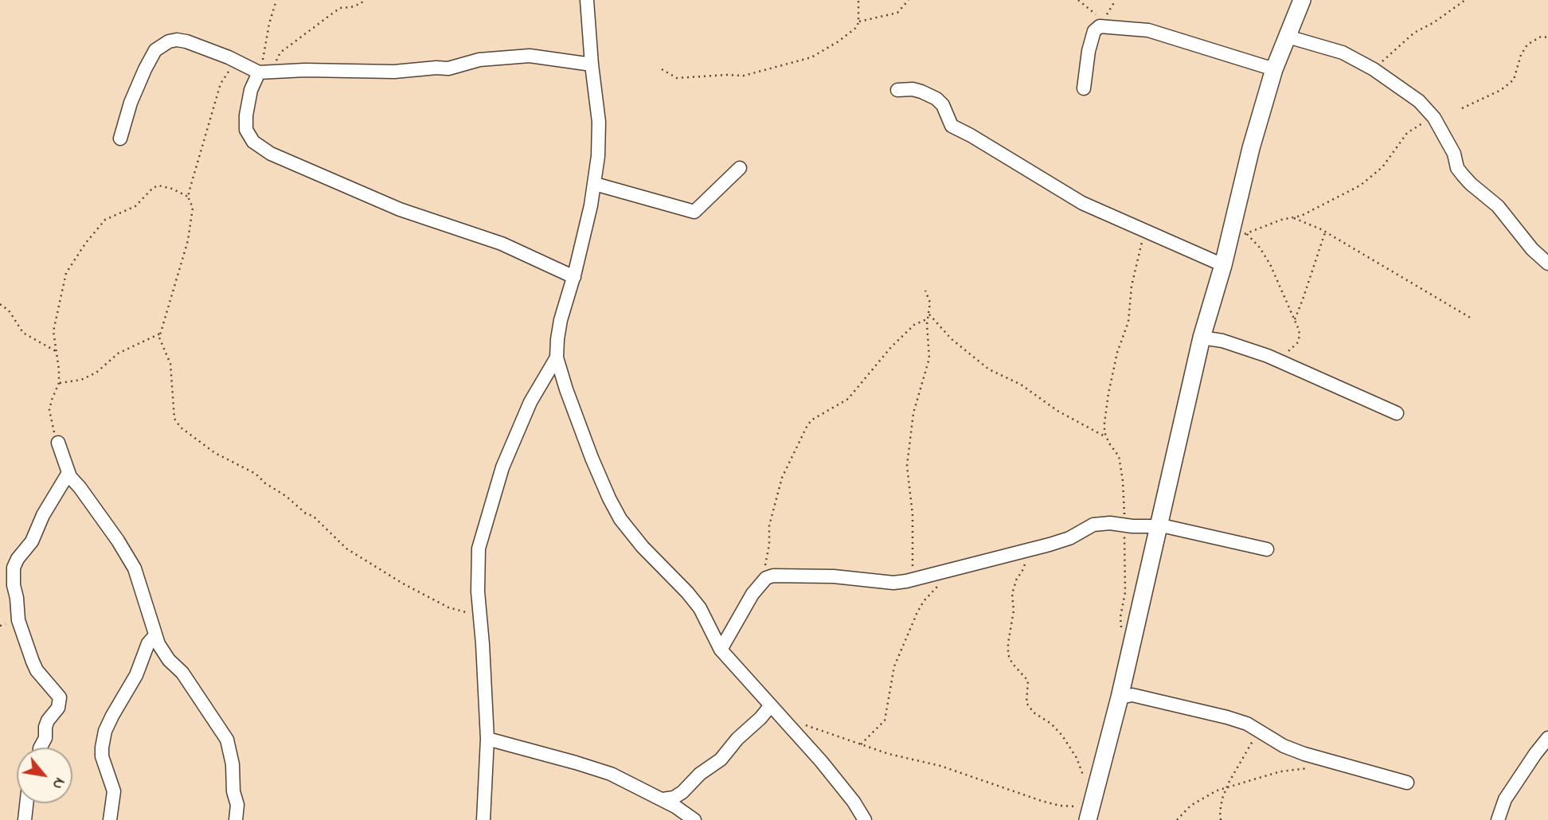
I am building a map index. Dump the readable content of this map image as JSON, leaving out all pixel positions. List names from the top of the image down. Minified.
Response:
{"north":"bottom right"}
